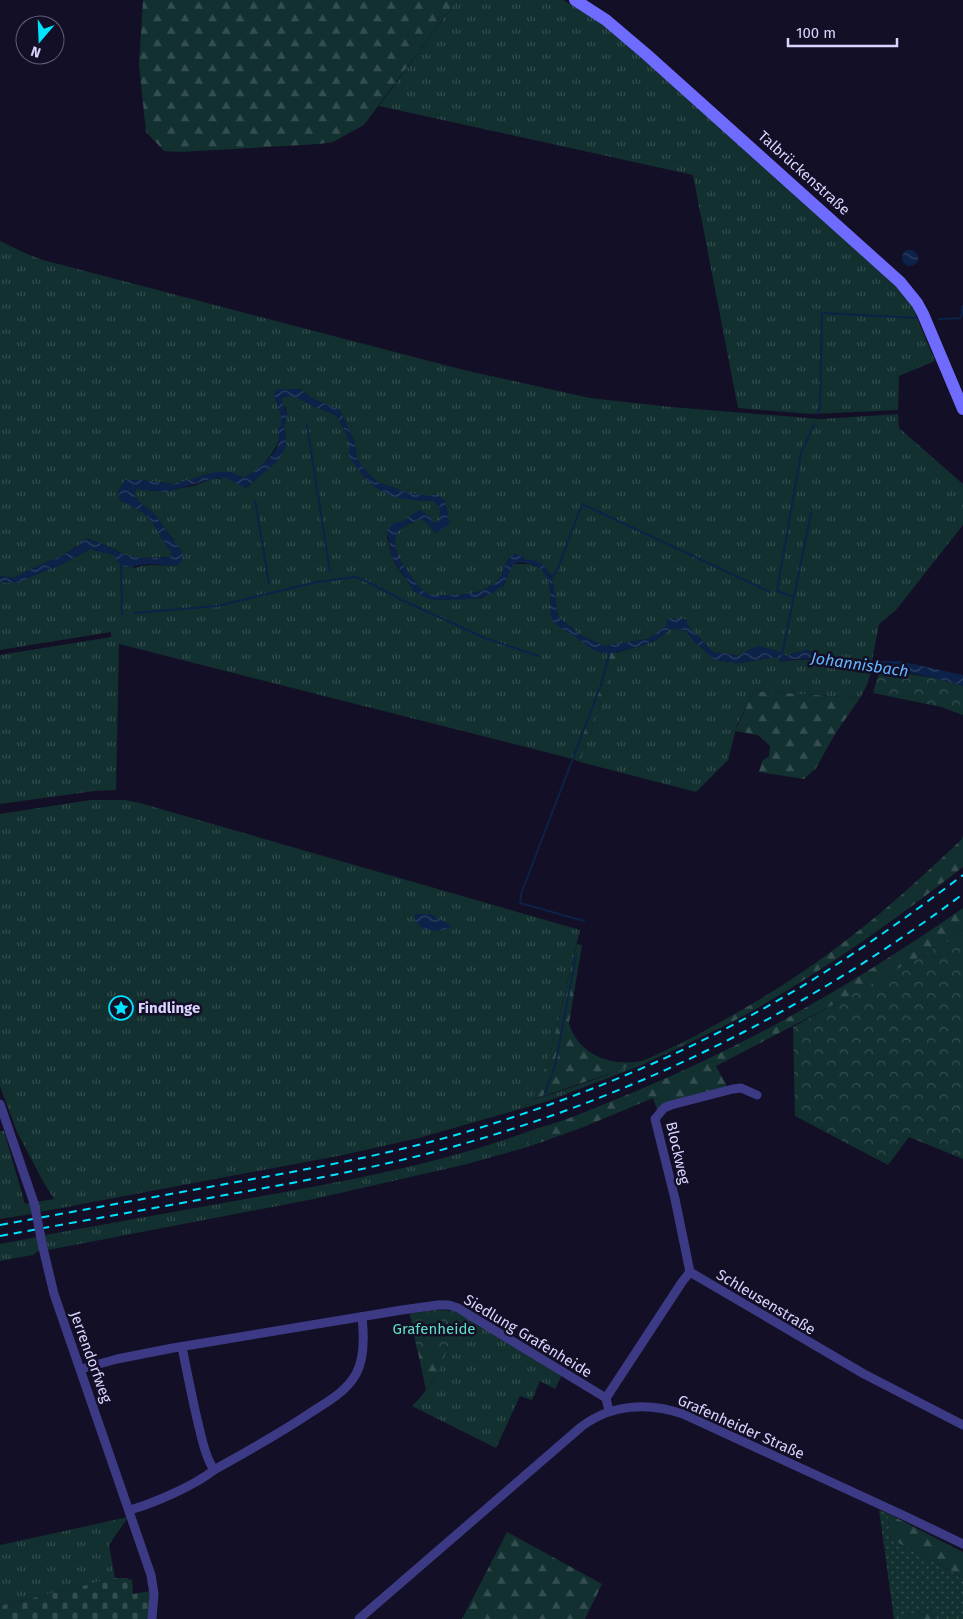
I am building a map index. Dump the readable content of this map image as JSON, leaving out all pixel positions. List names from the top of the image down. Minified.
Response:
{"streets":{"main road":["Talbrückenstraße"],"street":["Blockweg","Schleusenstraße","Siedlung Grafenheide","Jerrendorfweg","Grafenheider Straße"]},"crossings":[["Blockweg","Schleusenstraße"],["Siedlung Grafenheide","Jerrendorfweg"]],"water":["Johannisbach"],"parks":["Grafenheide"],"places":{"place":["Findlinge"]},"scale_bar":"100 m","north":"bottom"}
